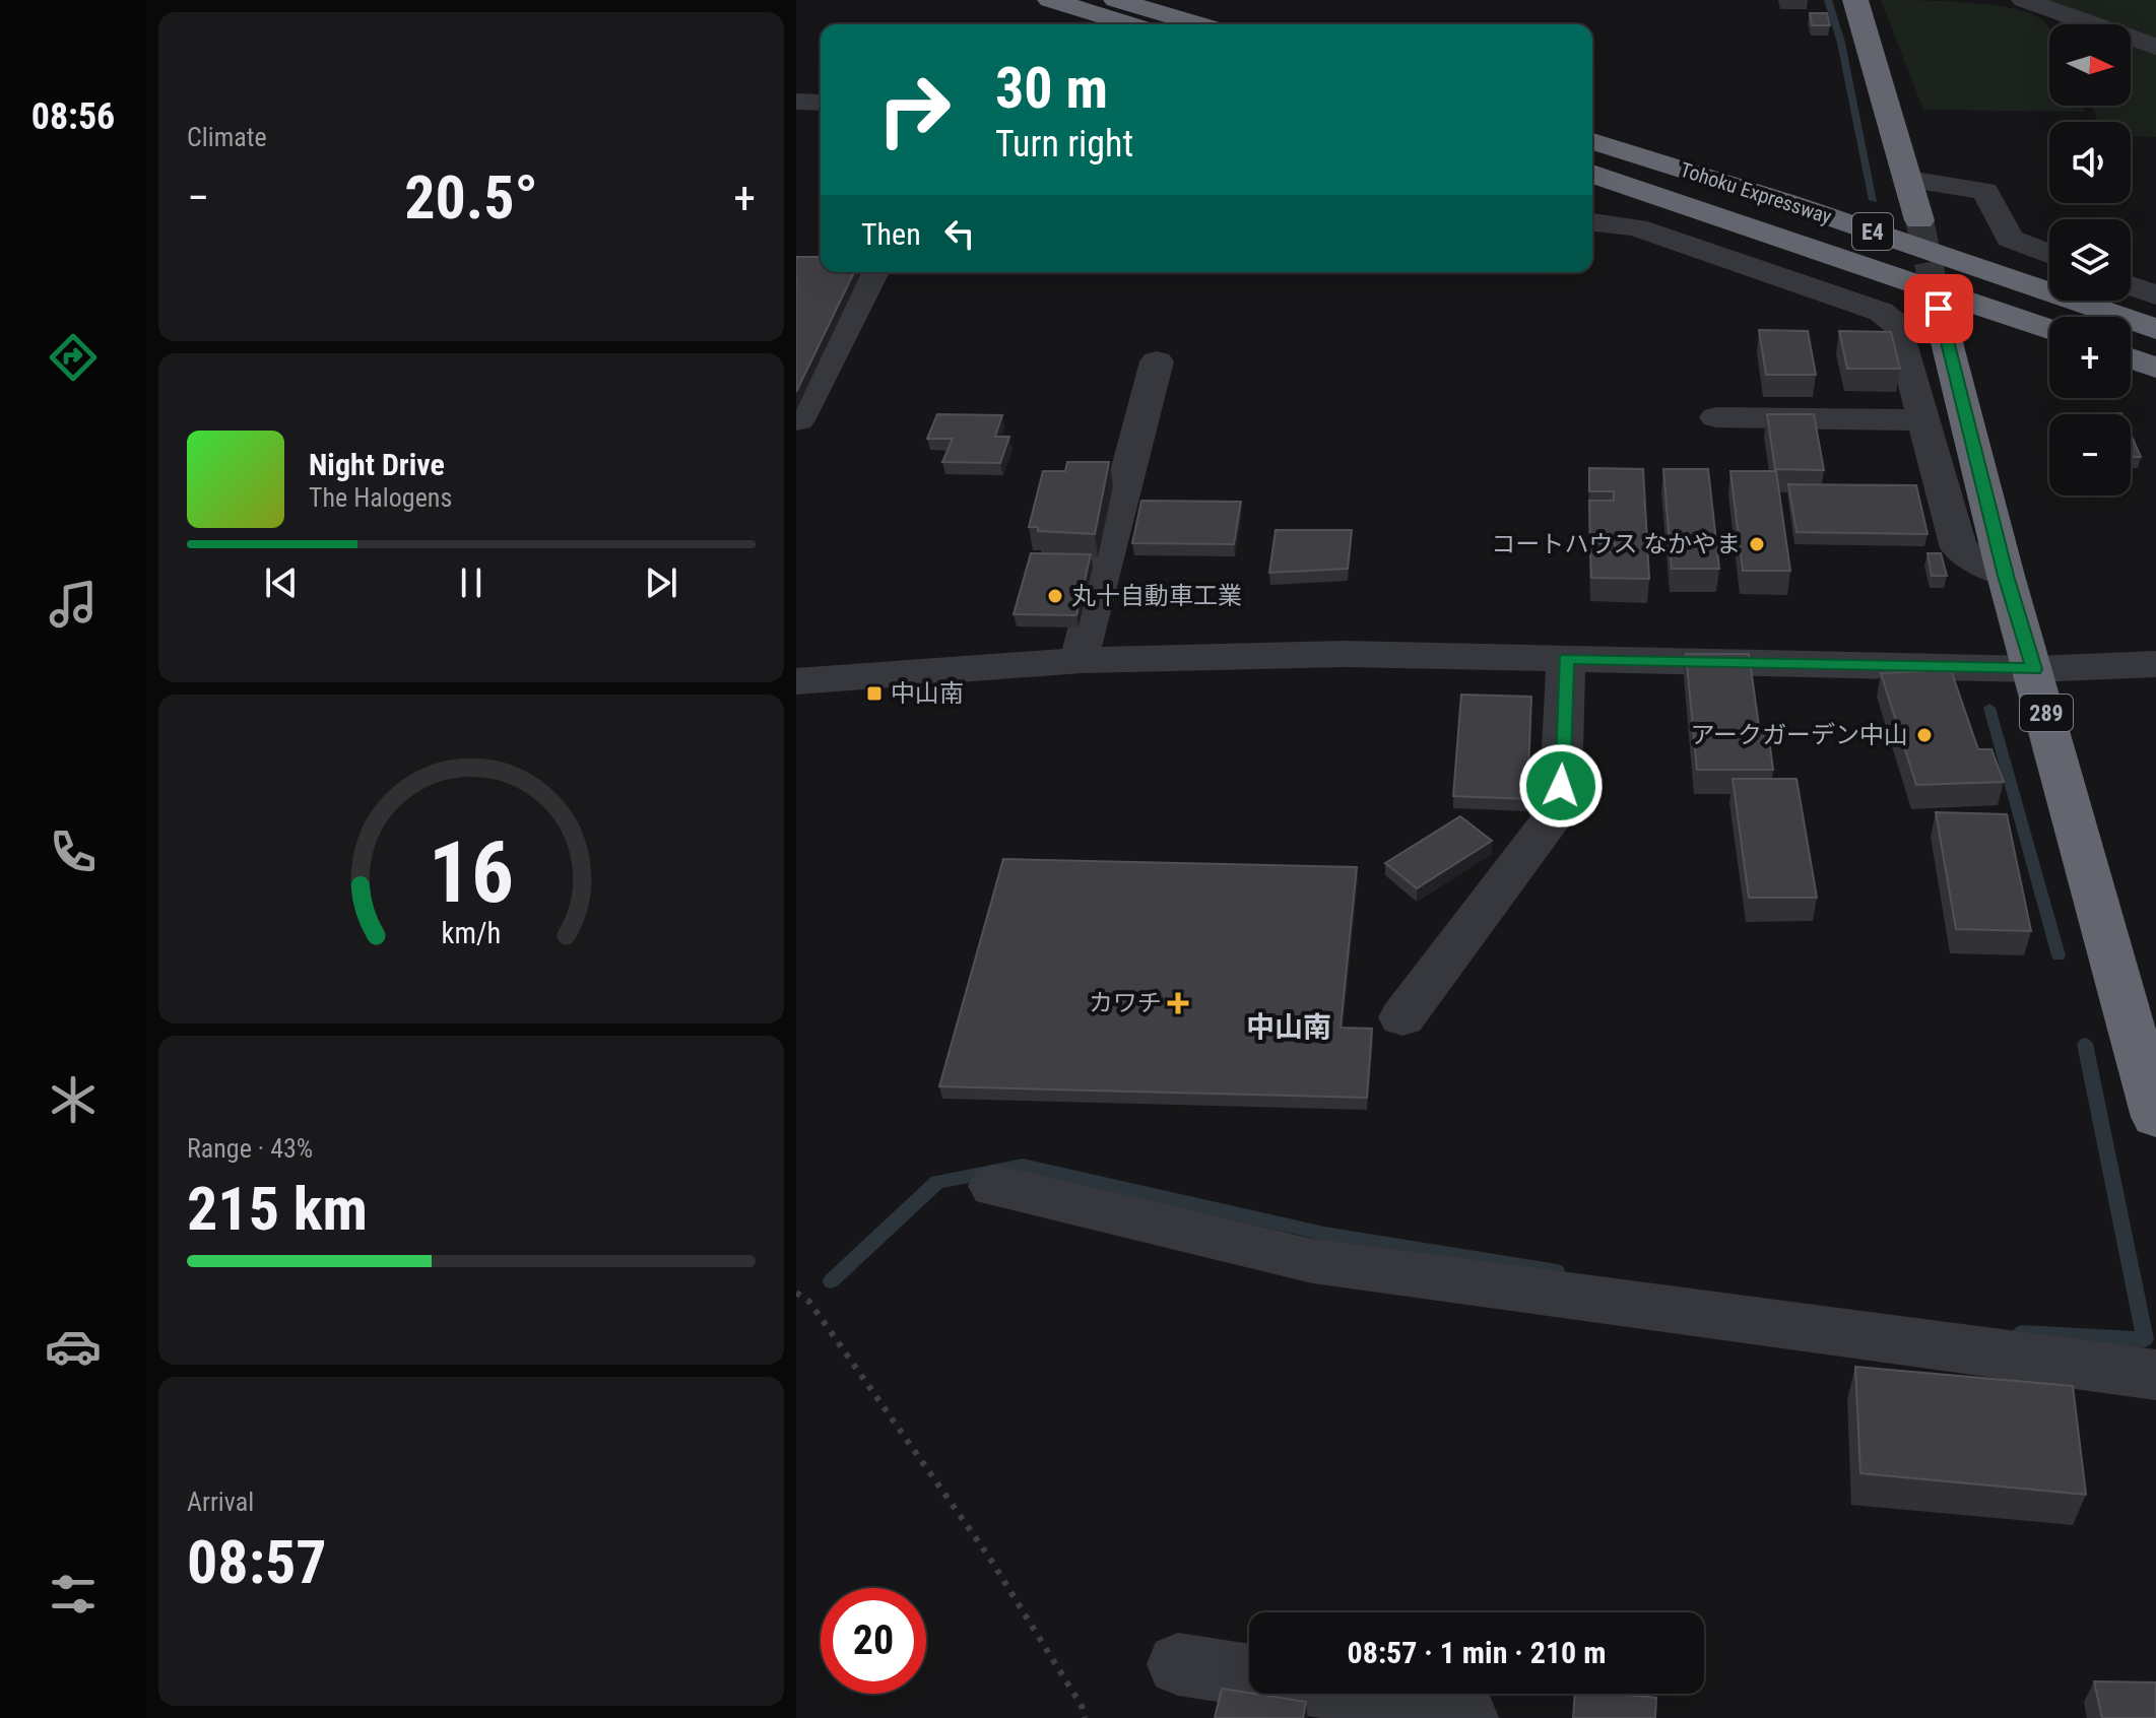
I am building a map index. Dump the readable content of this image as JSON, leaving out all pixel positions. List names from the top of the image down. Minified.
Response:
{"streets":{"highway":["Tohoku Expressway","E4","289"]},"districts":["中山南"],"places":{"other":["コートハウス なかやま","丸十自動車工業","アークガーデン中山"],"transit":["中山南"],"health":["カワチ"]},"north":"right","page":{"tabs":"08:56","tile":["Climate",["Range · 43%","215 km"],["Arrival","08:57"]],"map_buttons":["+","−"],"turn":["30 m","Turn right"],"heat":["−","20.5°","+"],"then":"Then","song":["Night Drive","The Halogens"],"limit":"20","trip":"08:57 · 1 min · 210 m","gauge":["16","km/h"]}}
